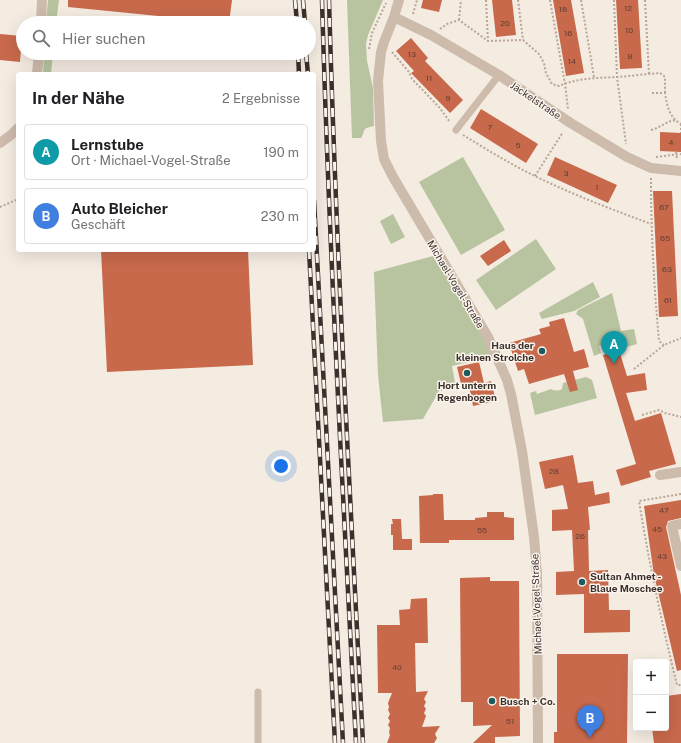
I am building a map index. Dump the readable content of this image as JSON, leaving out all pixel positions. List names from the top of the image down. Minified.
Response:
{"streets":{"street":["Jäckelstraße","Michael-Vogel-Straße"]},"crossings":[["Jäckelstraße","Michael-Vogel-Straße"]],"places":["Haus der kleinen Strolche","Hort unterm Regenbogen","Sultan Ahmet - Blaue Moschee","Busch + Co."],"house_numbers":["12","18","20","10","16","13","8","14","11","9","7","4","5","3","1","67","65","63","61","28","47","45","55","26","43","40","51"],"page":{"search":"Hier suchen","heading":["In der Nähe","2 Ergebnisse"],"list":[{"mark":"A","name":"Lernstube","note":"Ort · Michael-Vogel-Straße","value":"190 m"},{"mark":"B","name":"Auto Bleicher","note":"Geschäft","value":"230 m"}],"pins":["A","B"],"map_buttons":["+","−"]}}
